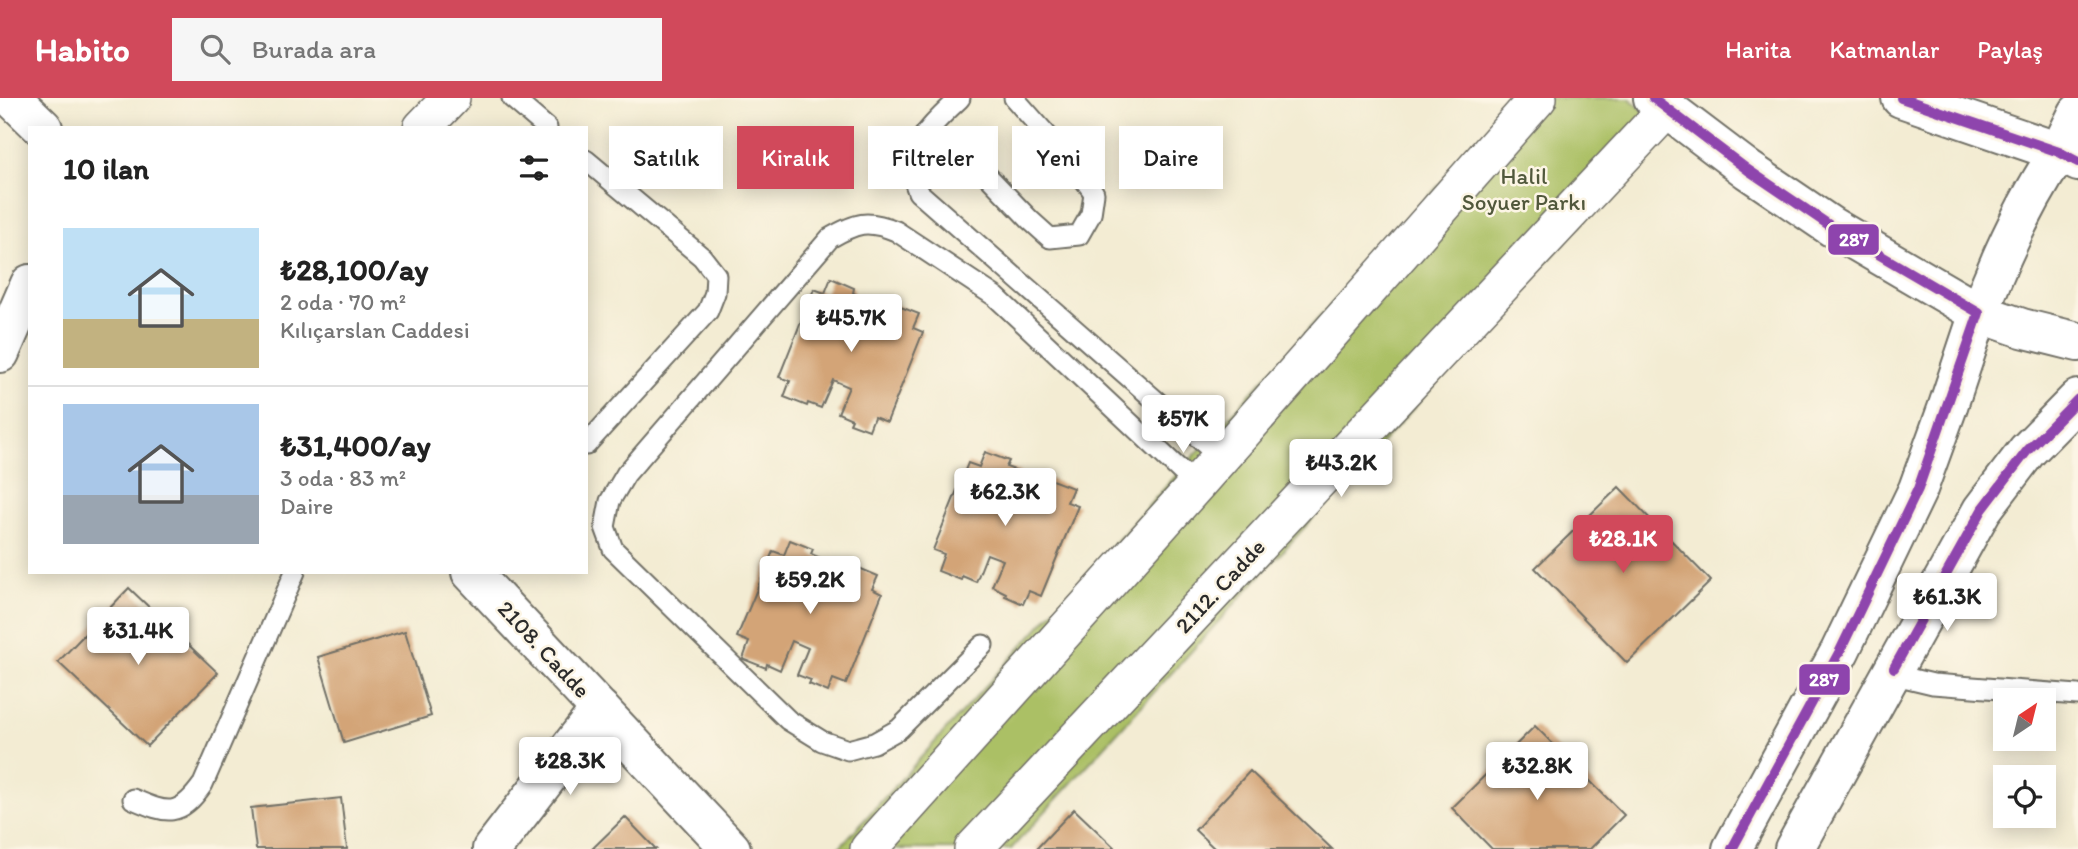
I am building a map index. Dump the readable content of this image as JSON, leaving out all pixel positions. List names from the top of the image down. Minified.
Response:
{"streets":{"main road":["2108. Cadde"],"street":["2112. Cadde"]},"parks":["Halil Soyuer Parkı"],"lines":["transit line 287"],"north":"top right","page":{"header":"Habito","search":"Burada ara","nav":["Harita","Katmanlar","Paylaş"],"chip":["Satılık","Kiralık","Filtreler","Yeni","Daire"],"heading":"10 ilan","list":[{"name":"₺28,100/ay","note":"2 oda · 70 m² · Kılıçarslan Caddesi"},{"name":"₺31,400/ay","note":"3 oda · 83 m² · Daire"}],"price":["₺45.7K","₺57K","₺43.2K","₺62.3K","₺28.1K","₺59.2K","₺61.3K","₺31.4K","₺28.3K","₺32.8K"]}}
